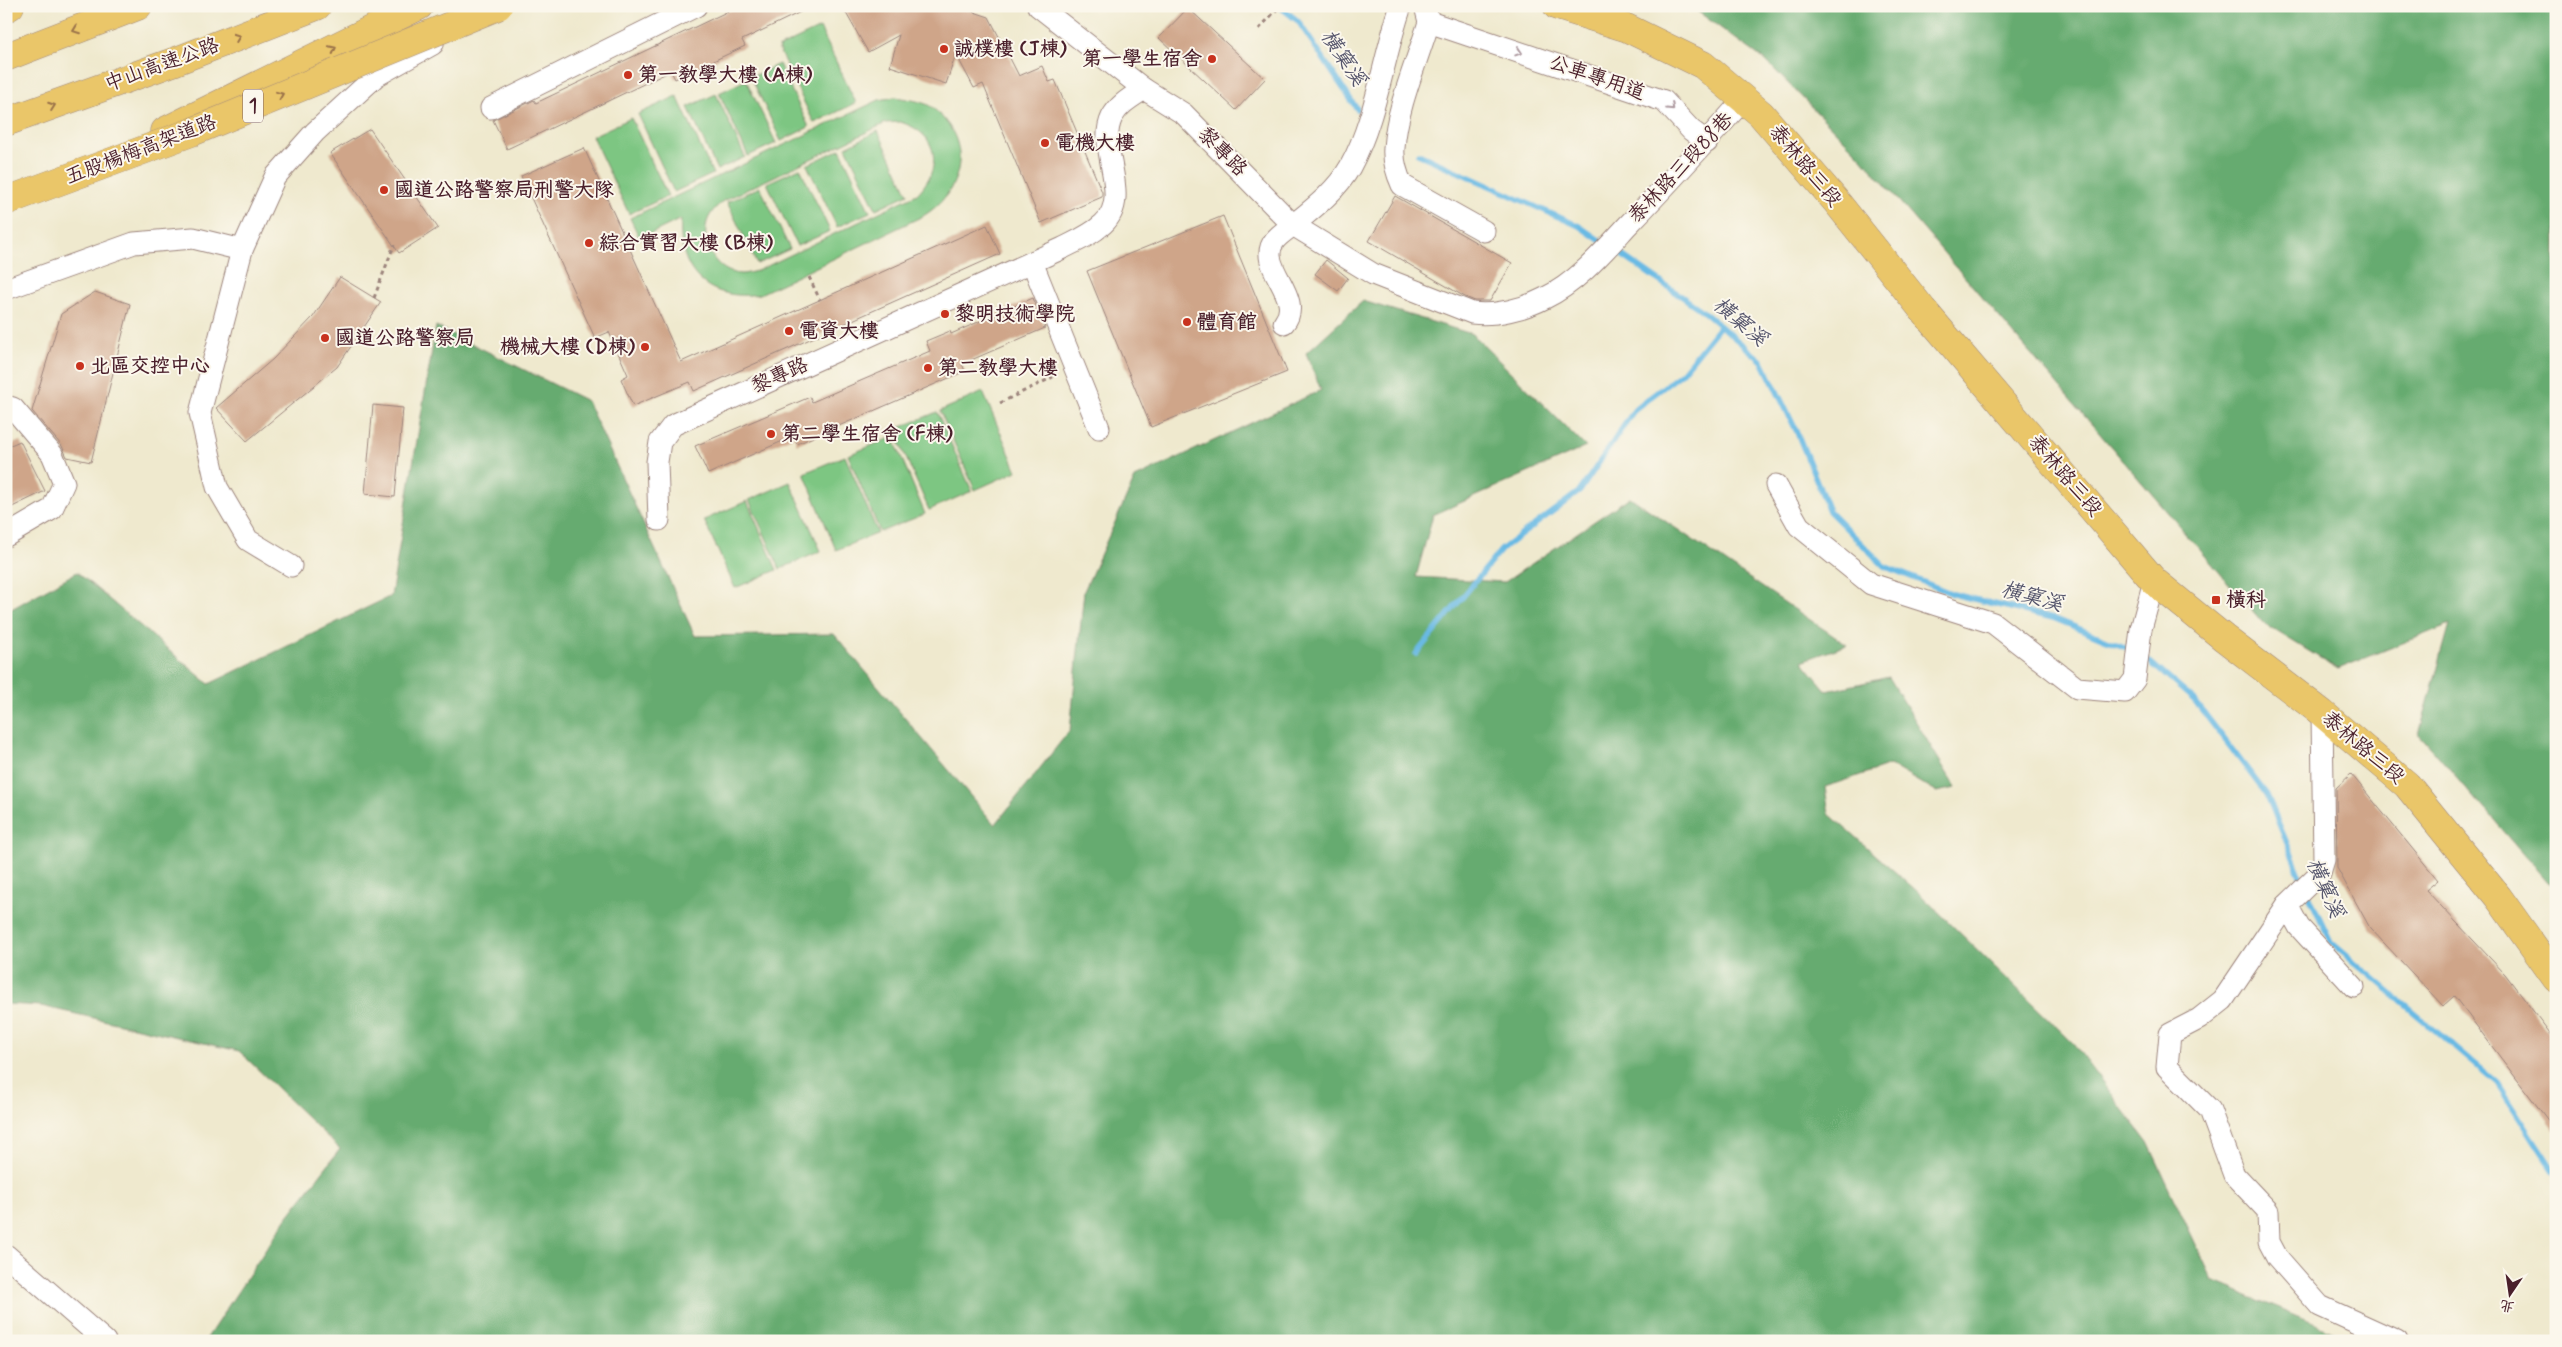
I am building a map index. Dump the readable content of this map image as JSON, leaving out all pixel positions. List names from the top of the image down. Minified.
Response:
{"streets":{"main road":["中山高速公路","1","五股楊梅高架道路","泰林路三段"],"street":["公車專用道","黎專路","泰林路三段88巷"]},"crossings":[["公車專用道","泰林路三段88巷"],["黎專路","泰林路三段88巷"],["泰林路三段","泰林路三段88巷"]],"one_way":["公車專用道"],"water":["橫窠溪"],"places":{"other":["誠樸樓 (J棟)","第一學生宿舍","第一教學大樓 (A棟)","電機大樓","國道公路警察局刑警大隊","綜合實習大樓 (B棟)","黎明技術學院","體育館","電資大樓","國道公路警察局","機械大樓 (D棟)","北區交控中心","第二教學大樓","第二學生宿舍 (F棟)"],"transit":["橫科"]},"north":"bottom"}
